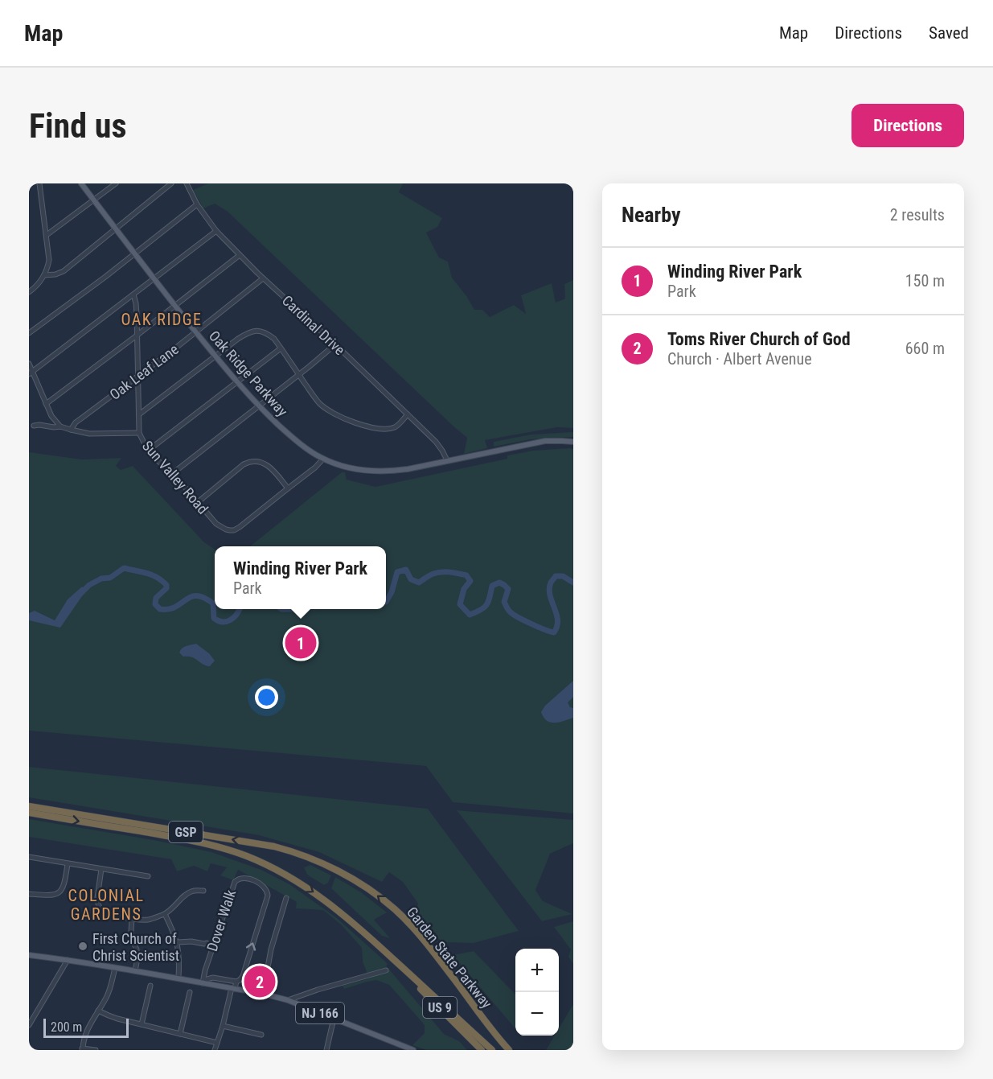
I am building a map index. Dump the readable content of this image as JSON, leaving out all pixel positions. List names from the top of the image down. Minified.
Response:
{"streets":{"highway":["GSP","Garden State Parkway","US 9"],"main road":["Oak Ridge Parkway","NJ 166"],"street":["Cardinal Drive","Oak Leaf Lane","Sun Valley Road","Dover Walk"]},"crossings":[["Cardinal Drive","Oak Leaf Lane"],["Cardinal Drive","Oak Ridge Parkway"],["Oak Leaf Lane","Oak Ridge Parkway"],["Oak Leaf Lane","Sun Valley Road"],["Oak Ridge Parkway","Sun Valley Road"],["Dover Walk","NJ 166"],["Garden State Parkway","US 9"]],"districts":["OAK RIDGE","COLONIAL GARDENS"],"places":["First Church of Christ Scientist"],"scale_bar":"200 m","page":{"header":"Map","nav":["Map","Directions","Saved"],"buttons":"Directions","title":"Find us","heading":["Nearby","2 results"],"list":[{"mark":"1","name":"Winding River Park","note":"Park","value":"150 m"},{"mark":"2","name":"Toms River Church of God","note":"Church · Albert Avenue","value":"660 m"}],"popup":["Winding River Park","Park"],"pins":["1","2"],"map_buttons":["+","−"],"scale":"200 m"}}
